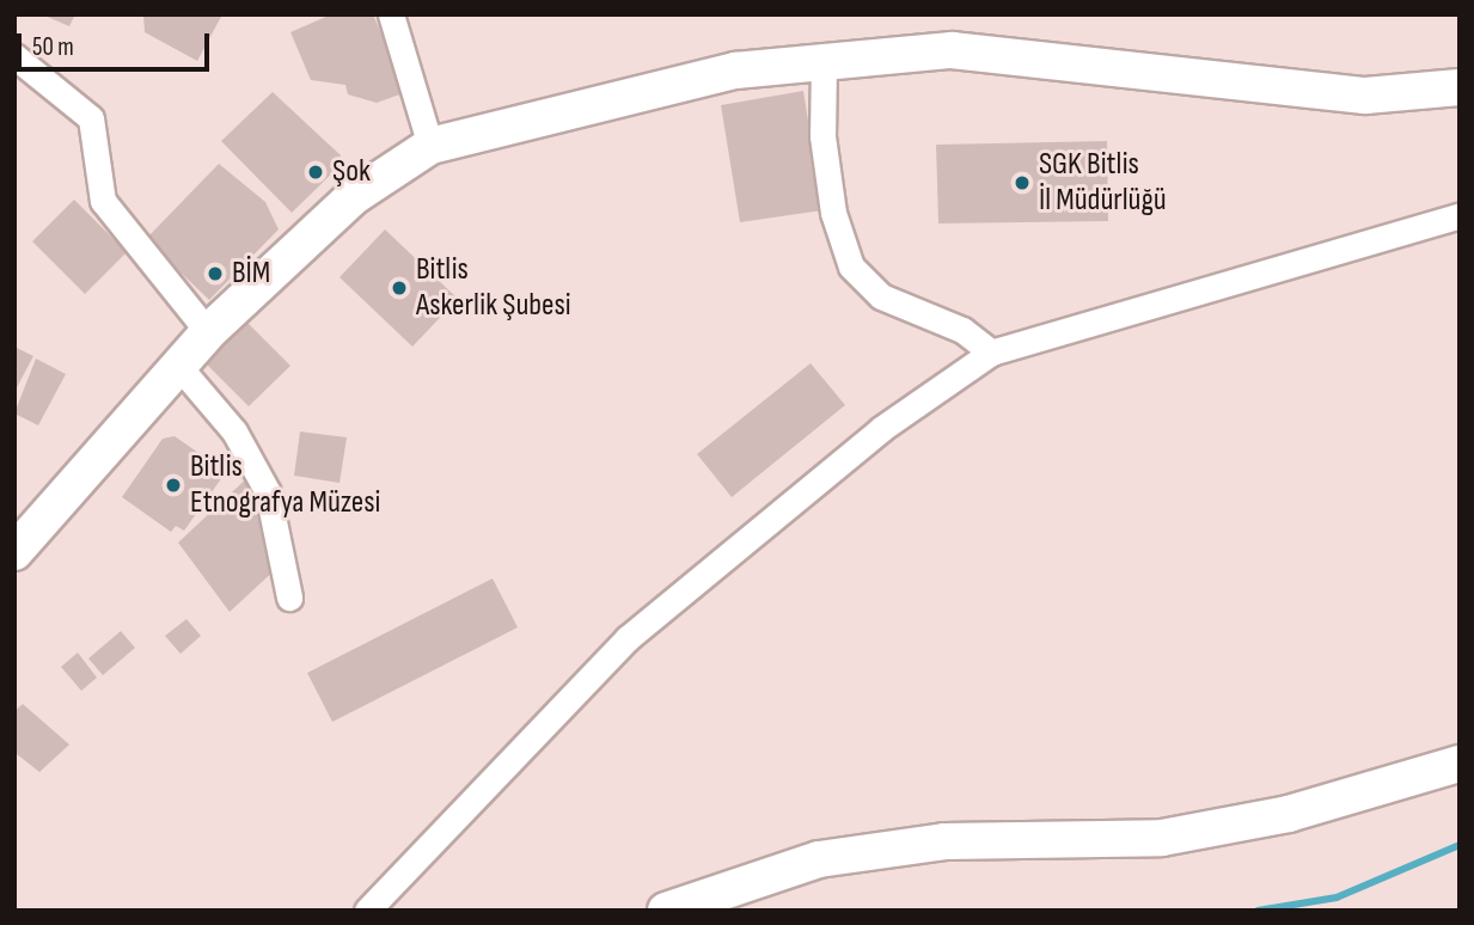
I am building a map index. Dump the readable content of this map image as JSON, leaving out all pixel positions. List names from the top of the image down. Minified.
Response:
{"places":["Şok","SGK Bitlis İl Müdürlüğü","BİM","Bitlis Askerlik Şubesi","Bitlis Etnografya Müzesi"],"scale_bar":"50 m"}
